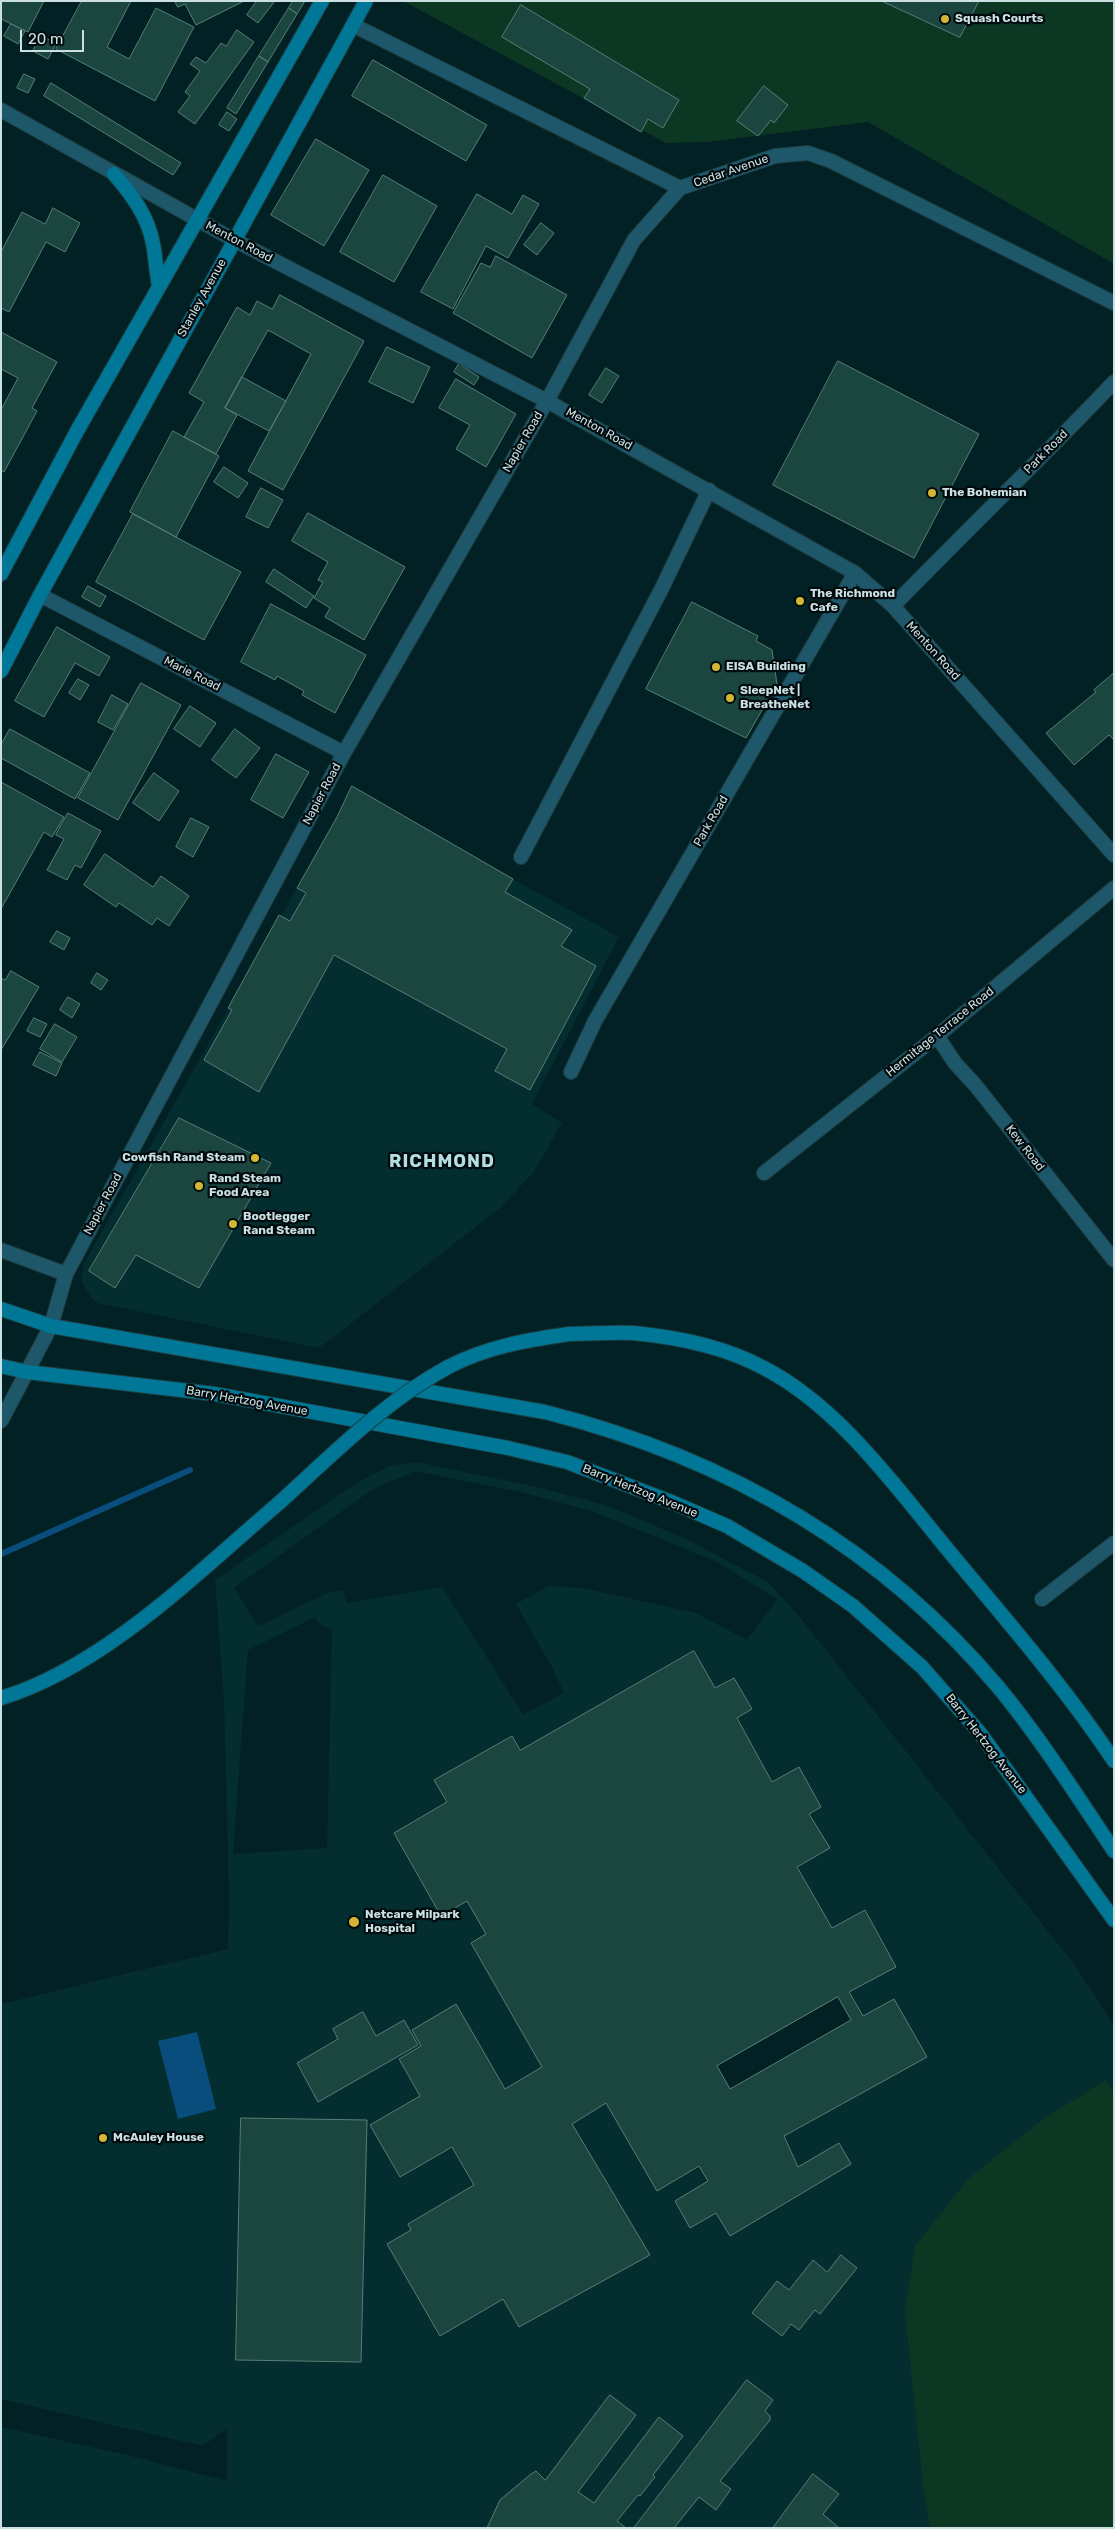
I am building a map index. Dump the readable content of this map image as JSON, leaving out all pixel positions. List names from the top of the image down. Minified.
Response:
{"streets":{"main road":["Stanley Avenue","Barry Hertzog Avenue"],"street":["Cedar Avenue","Menton Road","Napier Road","Park Road","Marie Road","Hermitage Terrace Road","Kew Road"]},"crossings":[["Cedar Avenue","Stanley Avenue"],["Cedar Avenue","Napier Road"],["Menton Road","Stanley Avenue"],["Menton Road","Napier Road"],["Menton Road","Park Road"],["Stanley Avenue","Marie Road"],["Napier Road","Marie Road"],["Napier Road","Barry Hertzog Avenue"],["Hermitage Terrace Road","Kew Road"]],"districts":["RICHMOND"],"places":["Squash Courts","The Bohemian","The Richmond Cafe","EISA Building","SleepNet | BreatheNet","Cowfish Rand Steam","Rand Steam Food Area","Bootlegger Rand Steam","Netcare Milpark Hospital","McAuley House"],"scale_bar":"20 m"}
